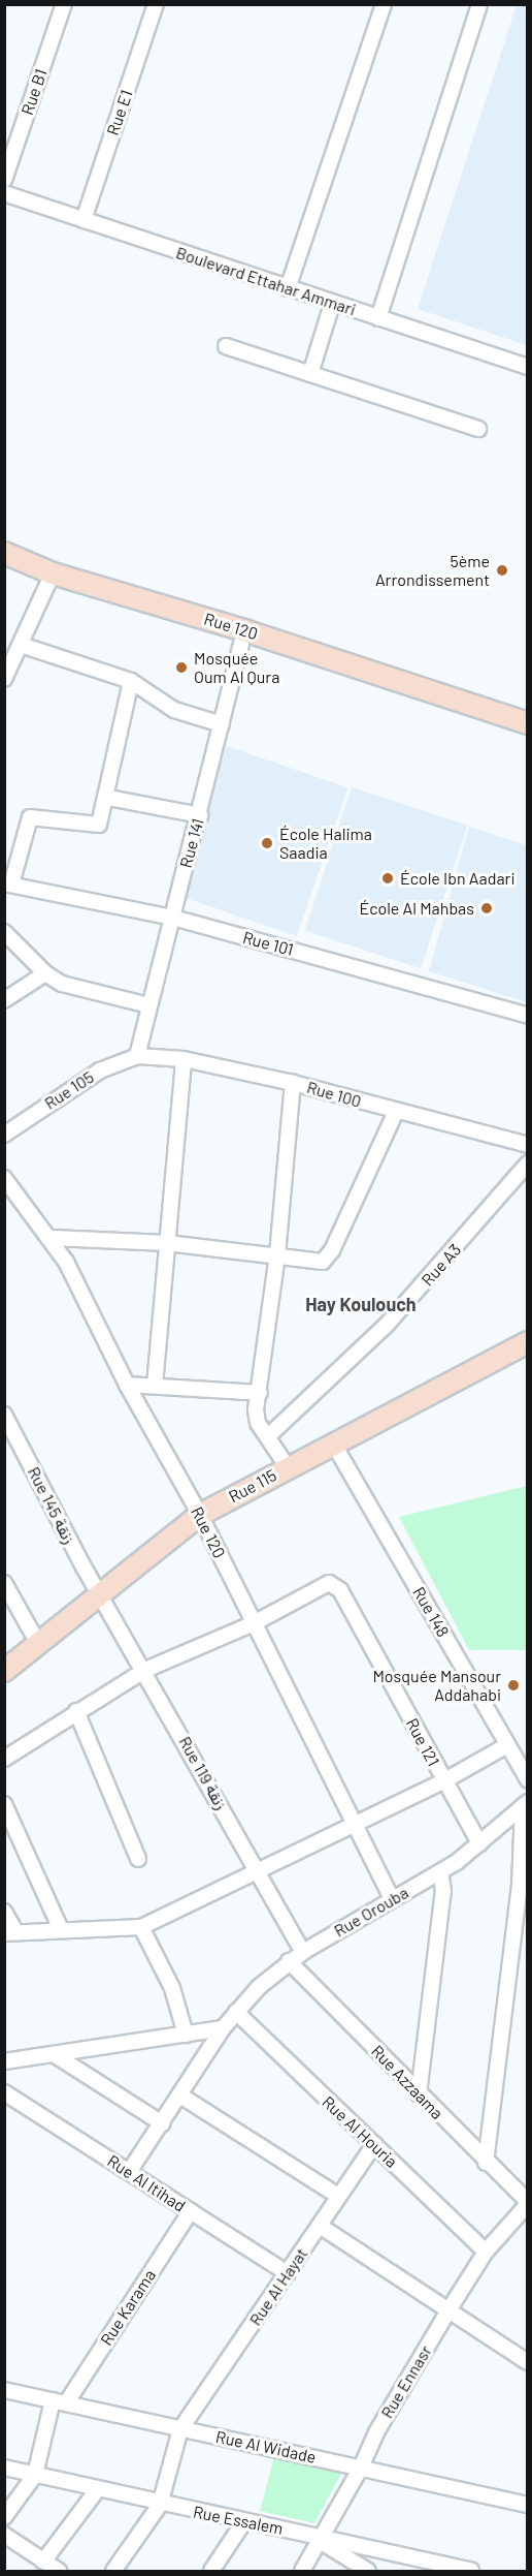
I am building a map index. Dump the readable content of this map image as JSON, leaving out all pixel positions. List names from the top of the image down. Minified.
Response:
{"streets":{"street":["Rue B1","Rue E1","Boulevard Ettahar Ammari","Rue 120","Rue 141","Rue 101","Rue 105","Rue 100","Rue A3","Rue 115","Rue 145 زنقة","Rue 148","Rue 121","Rue 119 زنقة","Rue Orouba","Rue Azzaama","Rue Al Houria","Rue Al Itihad","Rue Al Hayat","Rue Karama","Rue Ennasr","Rue Al Widade","Rue Essalem"]},"crossings":[["Rue E1","Boulevard Ettahar Ammari"],["Rue 120","Rue 141"],["Rue 120","Rue 115"],["Rue 120","Rue 121"],["Rue 120","Rue Orouba"],["Rue 141","Rue 101"],["Rue 141","Rue 105"],["Rue 141","Rue 100"],["Rue 105","Rue 100"],["Rue 115","Rue 145 زنقة"],["Rue 115","Rue 148"],["Rue 115","Rue 119 زنقة"],["Rue 145 زنقة","Rue 119 زنقة"],["Rue 121","Rue Orouba"],["Rue 119 زنقة","Rue Orouba"],["Rue Orouba","Rue Azzaama"],["Rue Orouba","Rue Al Houria"],["Rue Orouba","Rue Al Itihad"],["Rue Azzaama","Rue Ennasr"],["Rue Al Houria","Rue Al Hayat"],["Rue Al Houria","Rue Ennasr"],["Rue Al Itihad","Rue Al Hayat"],["Rue Al Itihad","Rue Karama"],["Rue Al Hayat","Rue Al Widade"],["Rue Al Hayat","Rue Essalem"],["Rue Karama","Rue Al Widade"],["Rue Karama","Rue Essalem"],["Rue Ennasr","Rue Al Widade"],["Rue Ennasr","Rue Essalem"]],"districts":["Hay Koulouch"],"places":["5ème Arrondissement","Mosquée Oum Al Qura","École Halima Saadia","École Ibn Aadari","École Al Mahbas","Mosquée Mansour Addahabi"]}
